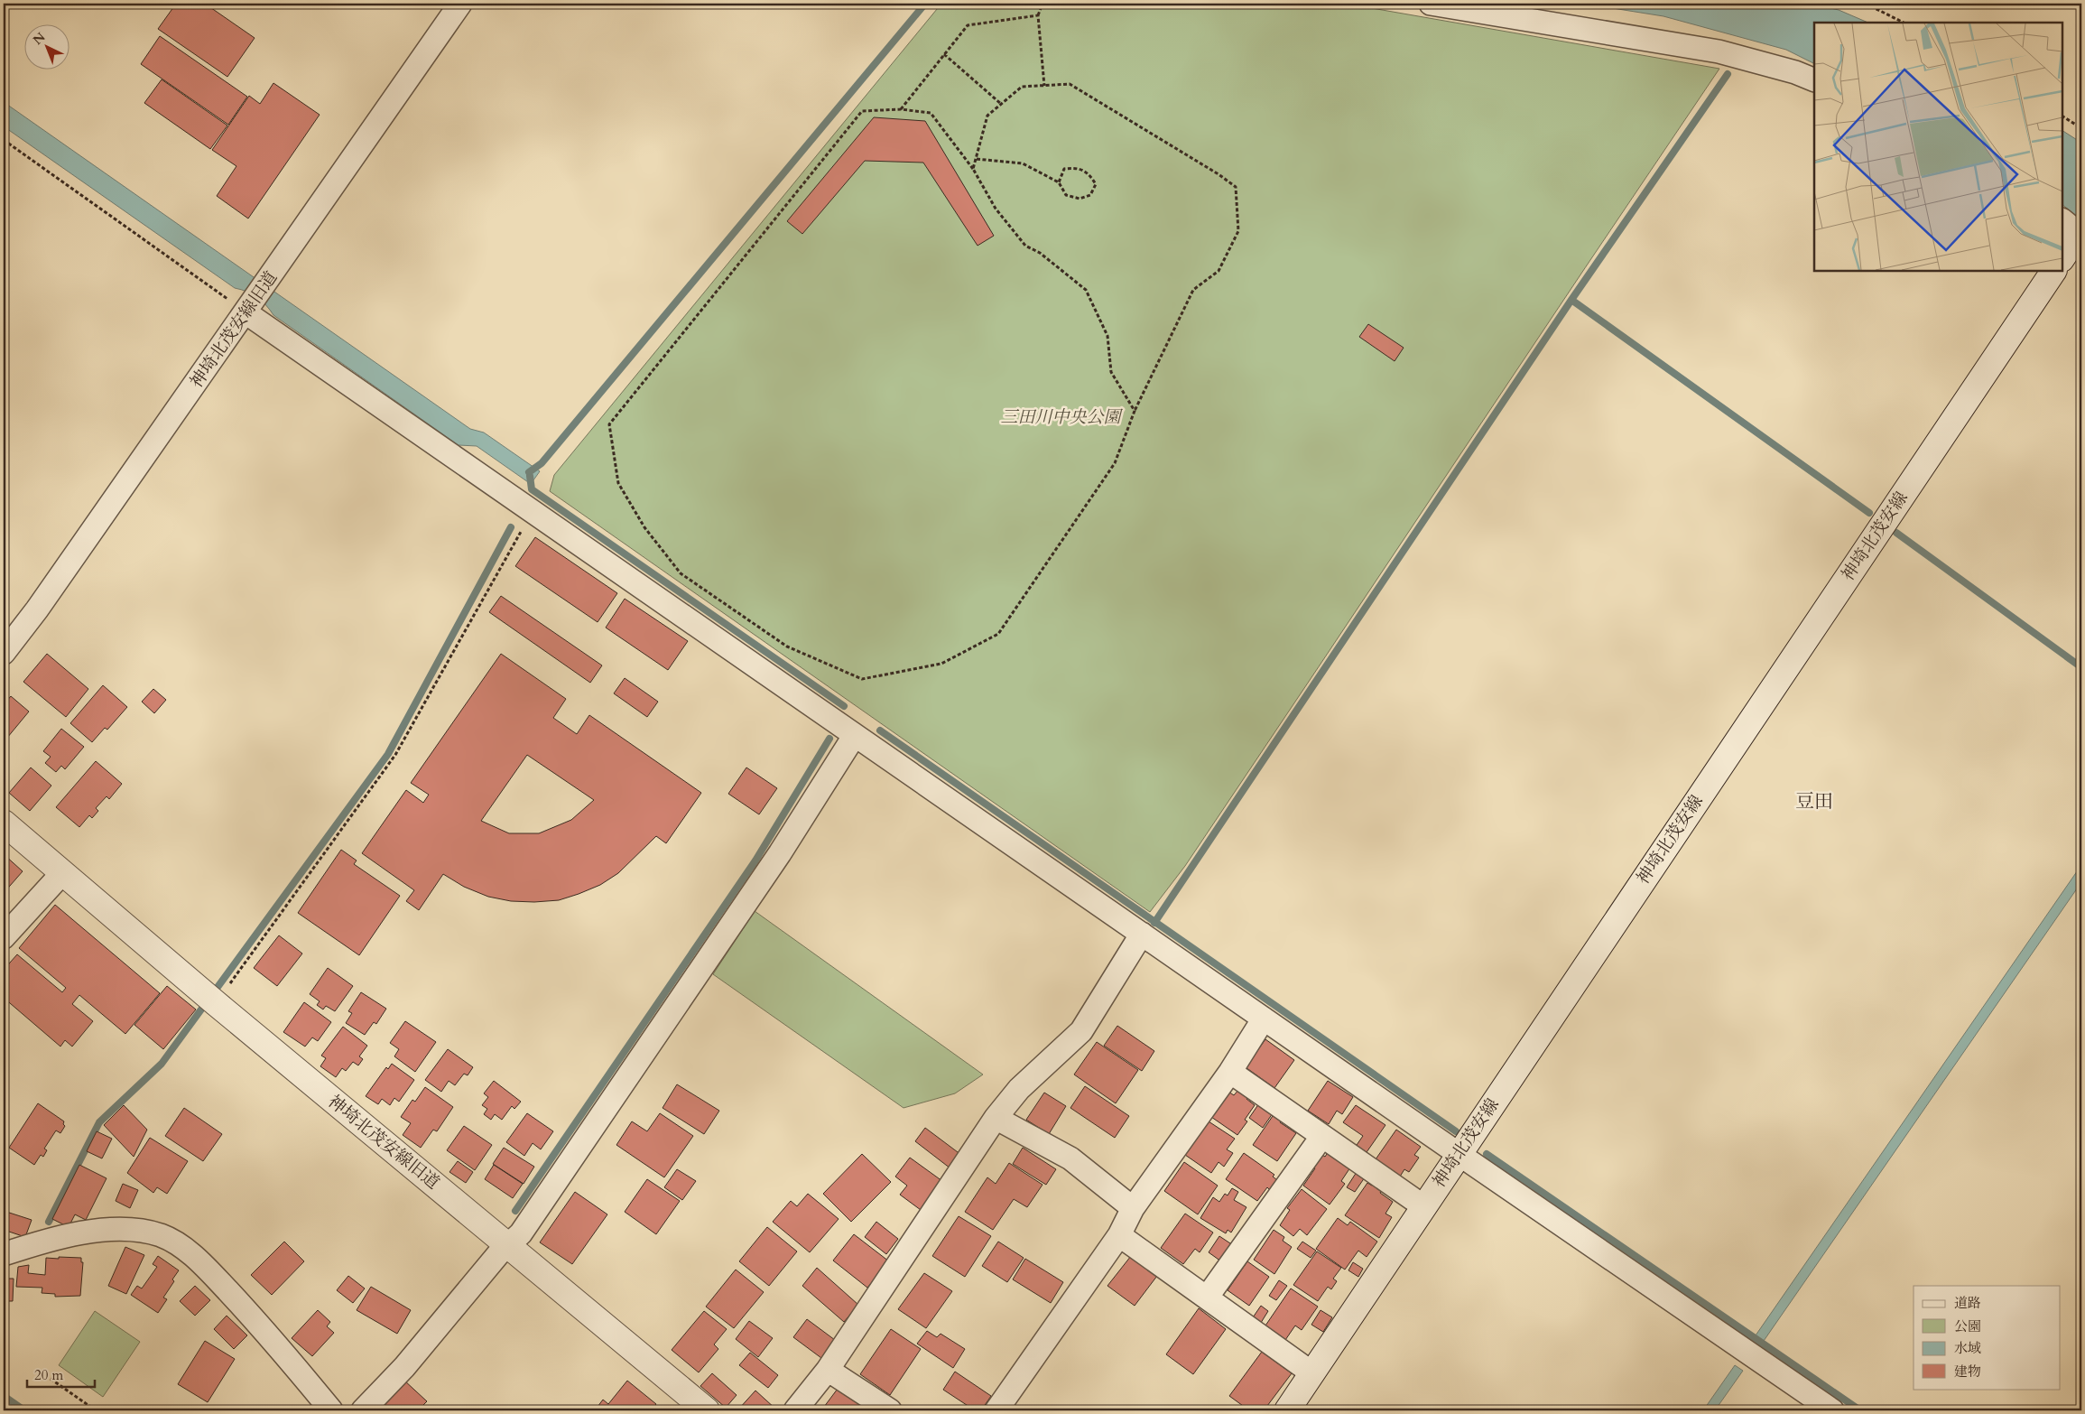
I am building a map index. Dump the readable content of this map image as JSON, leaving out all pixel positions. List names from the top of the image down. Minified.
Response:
{"streets":{"main road":["神埼北茂安線旧道","神埼北茂安線"]},"districts":["豆田"],"parks":["三田川中央公園"],"legend":["道路","公園","水域","建物"],"scale_bar":"20 m","north":"top left"}
